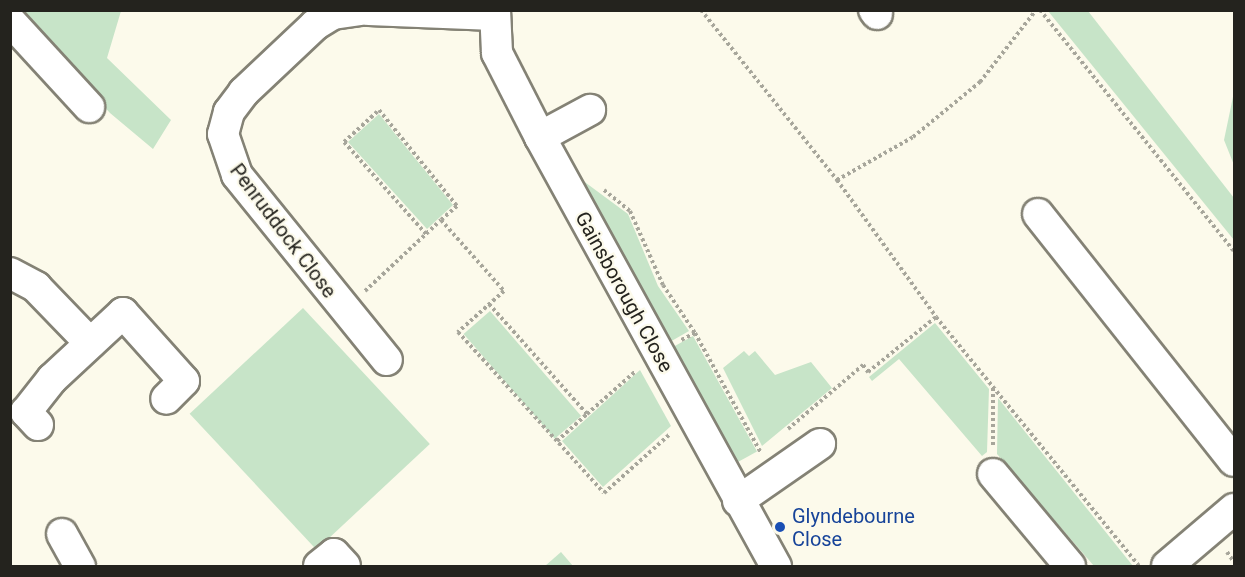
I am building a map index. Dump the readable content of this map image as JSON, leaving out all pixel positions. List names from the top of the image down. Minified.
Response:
{"streets":{"street":["Penruddock Close","Gainsborough Close"]},"places":["Glyndebourne Close"]}
